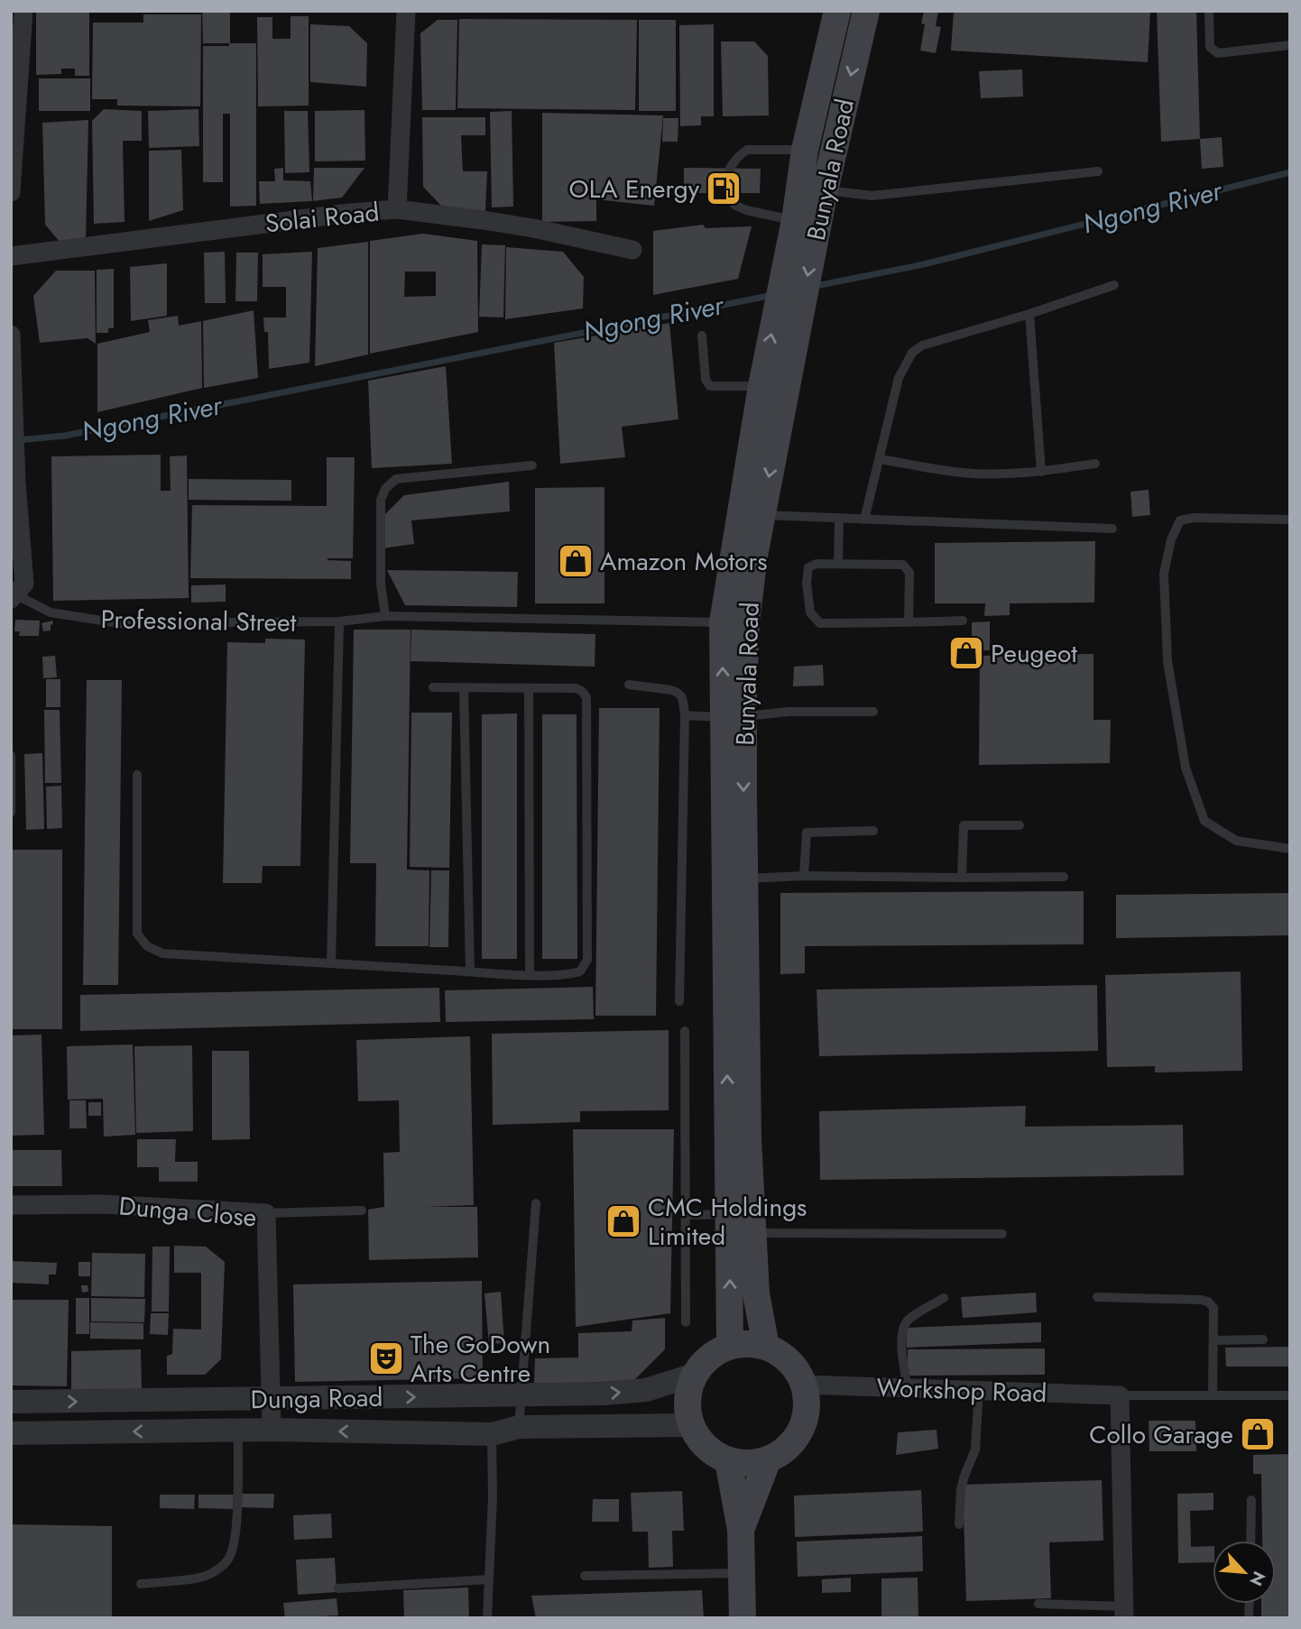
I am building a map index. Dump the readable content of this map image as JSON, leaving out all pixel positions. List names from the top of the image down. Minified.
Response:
{"streets":{"main road":["Bunyala Road"],"street":["Solai Road","Dunga Close","Workshop Road","Dunga Road"],"lane":["Professional Street"]},"crossings":[["Bunyala Road","Professional Street"],["Bunyala Road","Workshop Road"],["Bunyala Road","Dunga Road"],["Dunga Close","Dunga Road"],["Workshop Road","Dunga Road"]],"water":["Ngong River"],"places":{"fuel station":["OLA Energy"],"shop":["Amazon Motors","Peugeot","CMC Holdings Limited","Collo Garage"],"theatre":["The GoDown Arts Centre"]},"north":"bottom right"}
